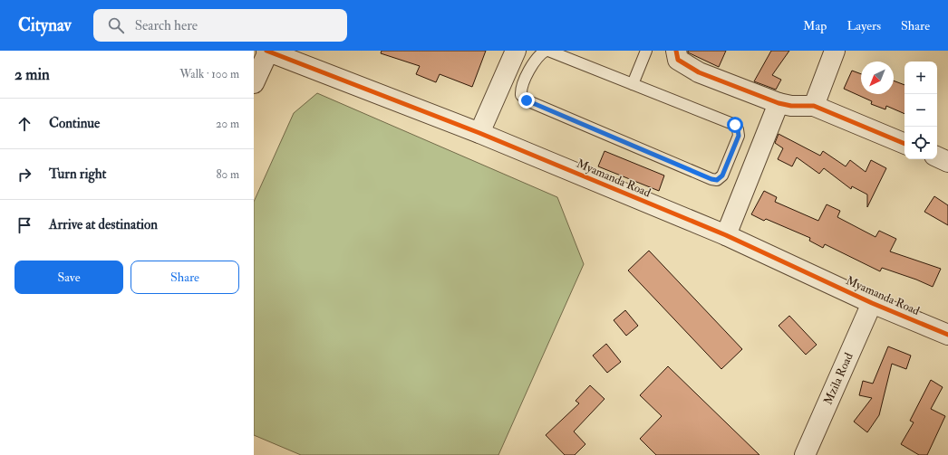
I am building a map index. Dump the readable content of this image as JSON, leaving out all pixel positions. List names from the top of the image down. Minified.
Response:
{"streets":{"street":["Myamanda Road","Mzila Road"]},"crossings":[["Myamanda Road","Mzila Road"]],"north":"bottom left","page":{"header":"Citynav","search":"Search here","nav":["Map","Layers","Share"],"heading":["2 min","Walk · 100 m"],"map_buttons":["+","−"],"list":[["Continue","20 m"],["Turn right","80 m"],"Arrive at destination"],"buttons":["Save","Share"]}}
